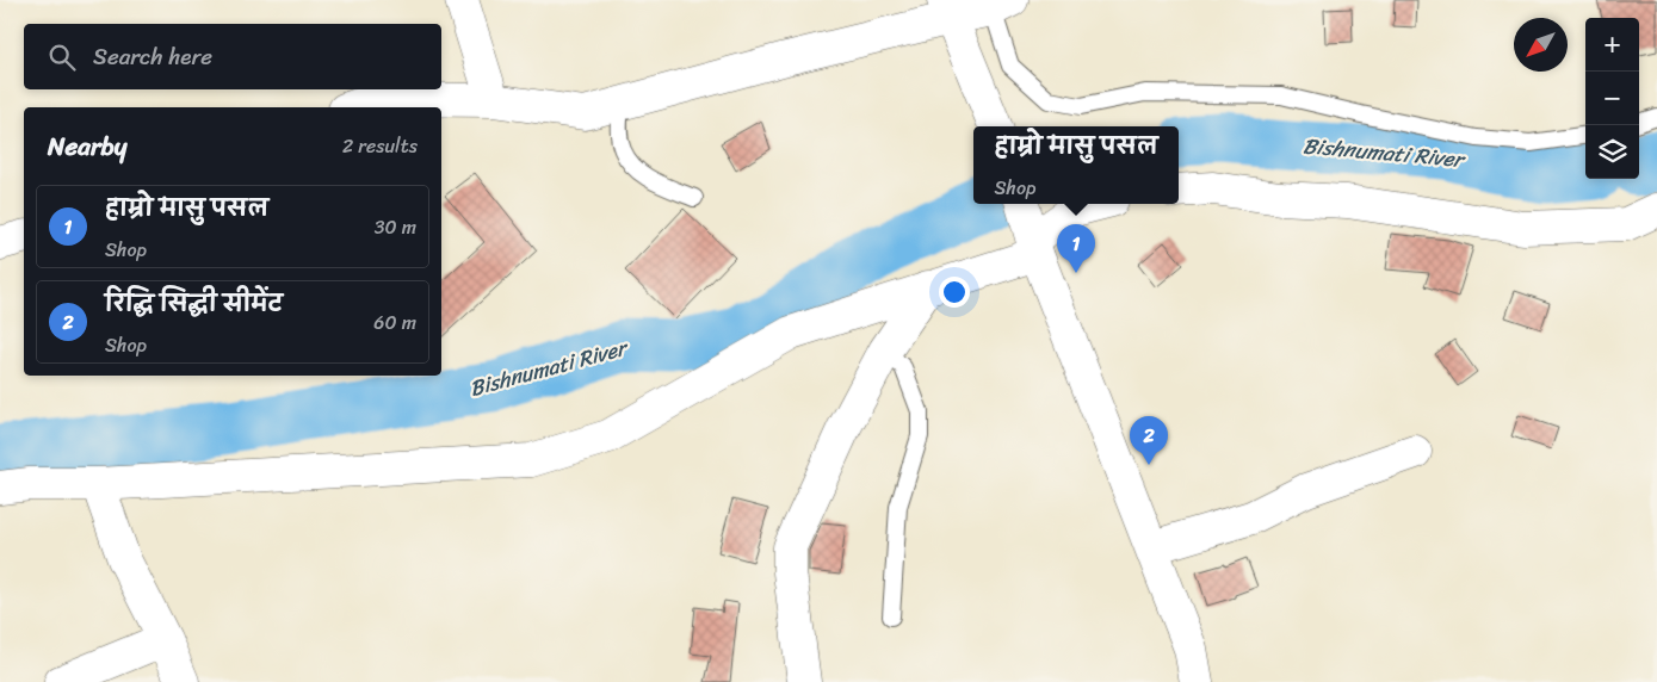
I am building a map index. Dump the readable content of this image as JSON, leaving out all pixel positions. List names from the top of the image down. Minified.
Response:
{"water":["Bishnumati River"],"north":"bottom left","page":{"map_buttons":["+","−"],"search":"Search here","heading":["Nearby","2 results"],"popup":["हाम्रो मासु पसल","Shop"],"list":[{"mark":"1","name":"हाम्रो मासु पसल","note":"Shop","value":"30 m"},{"mark":"2","name":"रिद्धि सिद्धी सीमेंट","note":"Shop","value":"60 m"}],"pins":["1","2"]}}
